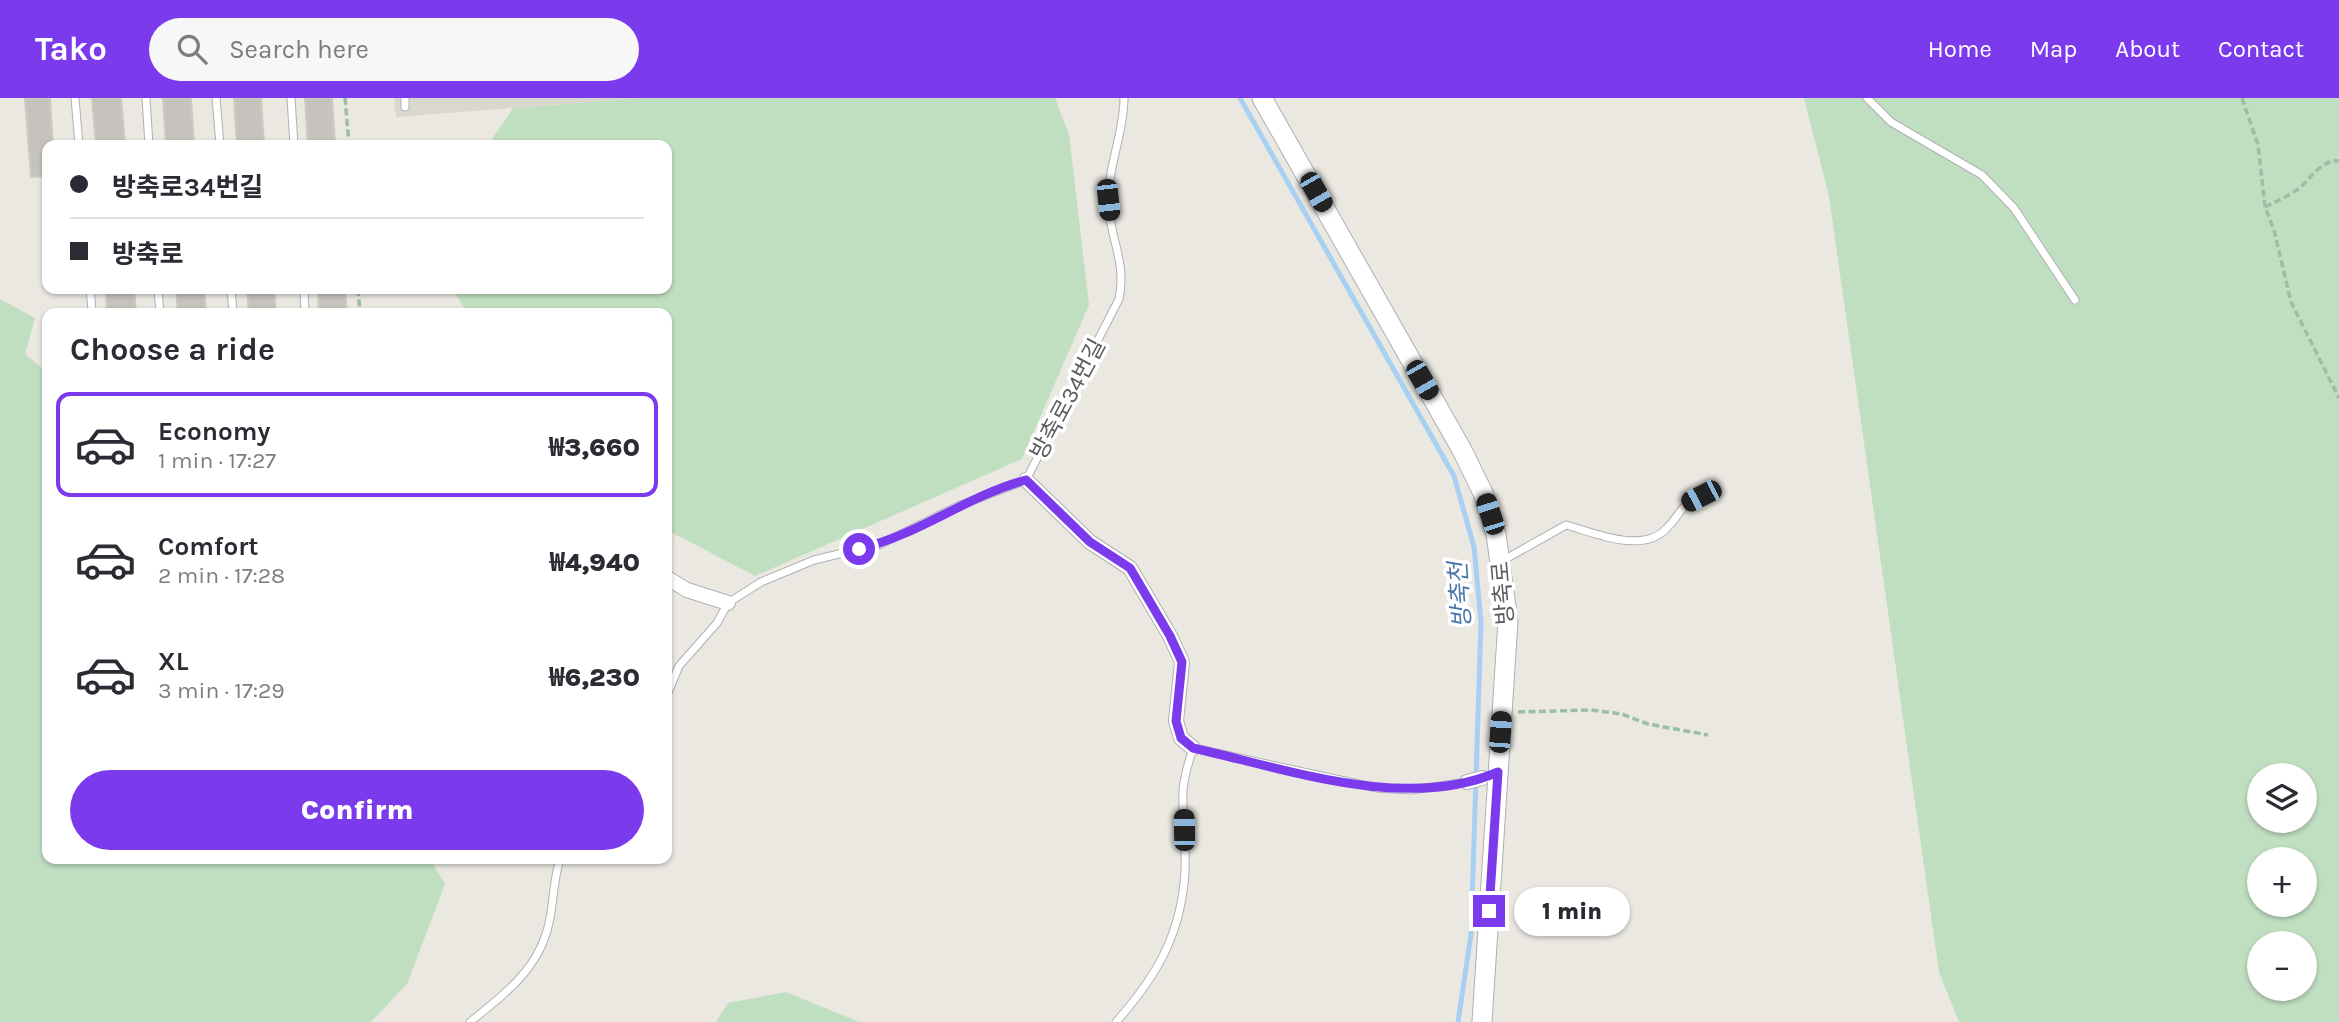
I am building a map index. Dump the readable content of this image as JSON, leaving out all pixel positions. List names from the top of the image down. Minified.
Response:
{"streets":{"street":["방축로"],"lane":["방축로34번길"]},"water":["방축천"],"page":{"header":"Tako","search":"Search here","nav":["Home","Map","About","Contact"],"banner":["방축로34번길","방축로"],"heading":"Choose a ride","list":[{"name":"Economy","note":"1 min · 17:27","value":"₩3,660"},{"name":"Comfort","note":"2 min · 17:28","value":"₩4,940"},{"name":"XL","note":"3 min · 17:29","value":"₩6,230"}],"buttons":"Confirm","map_buttons":["+","−"],"bubble":"1 min"}}
